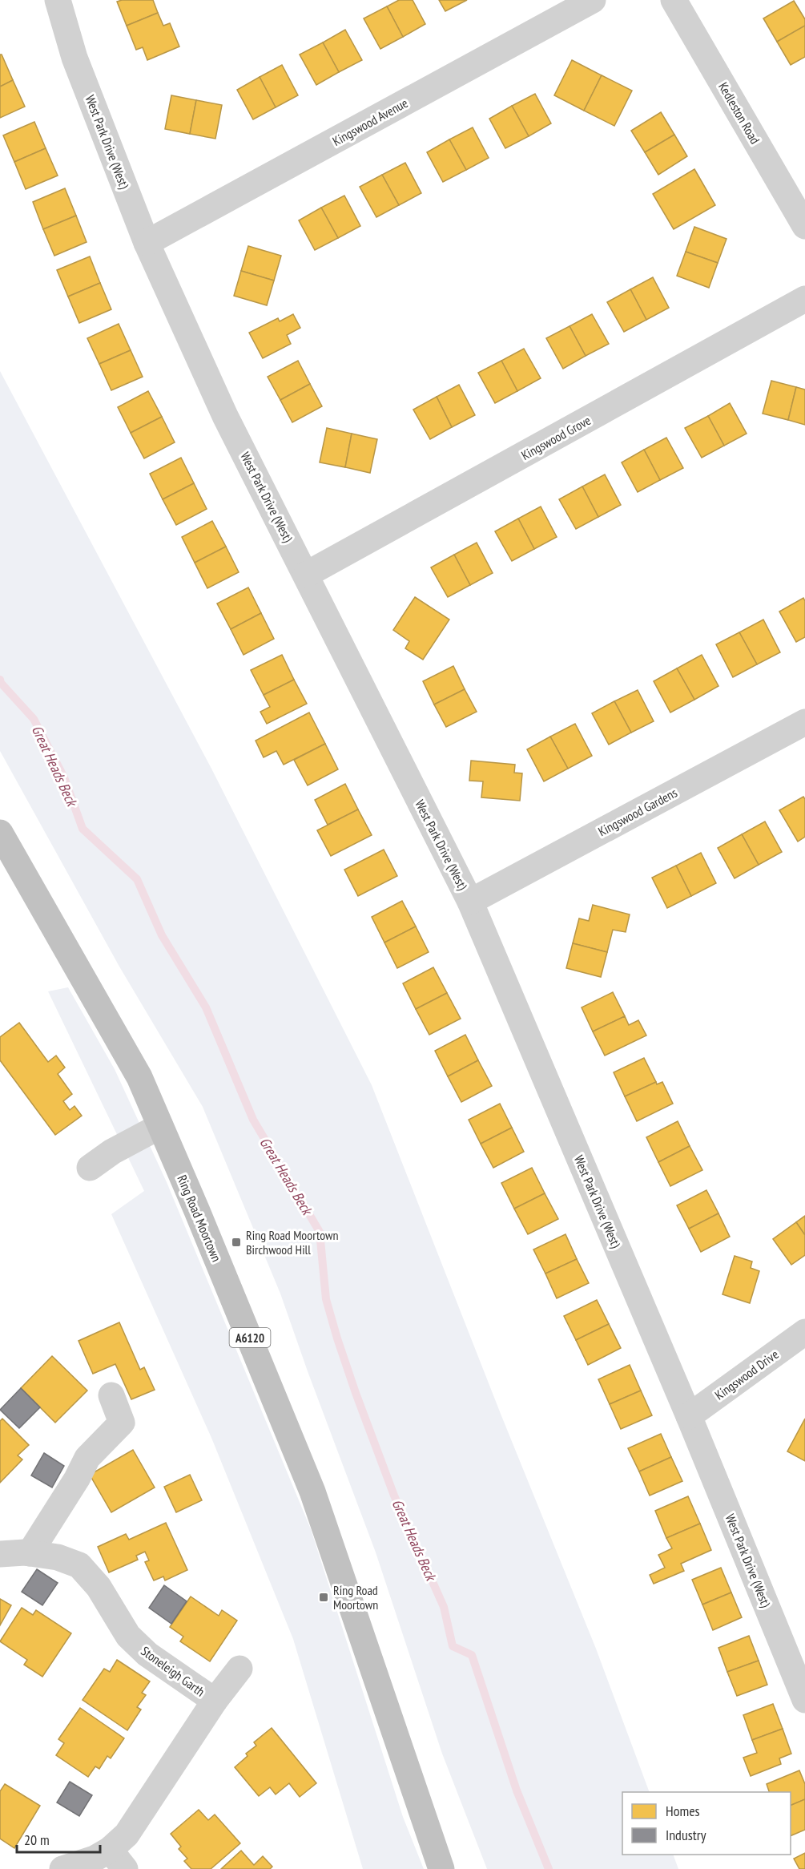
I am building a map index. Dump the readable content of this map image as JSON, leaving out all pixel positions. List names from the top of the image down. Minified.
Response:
{"streets":{"highway":["Ring Road Moortown","A6120"],"street":["Kedleston Road","Kingswood Avenue","West Park Drive (West)","Kingswood Grove","Kingswood Gardens","Kingswood Drive","Stoneleigh Garth"]},"crossings":[["Kingswood Avenue","West Park Drive (West)"],["West Park Drive (West)","Kingswood Grove"],["West Park Drive (West)","Kingswood Gardens"],["West Park Drive (West)","Kingswood Drive"]],"water":["Great Heads Beck"],"places":{"transit":["Ring Road Moortown Birchwood Hill","Ring Road Moortown"]},"legend":["Homes","Industry"],"scale_bar":"20 m"}
